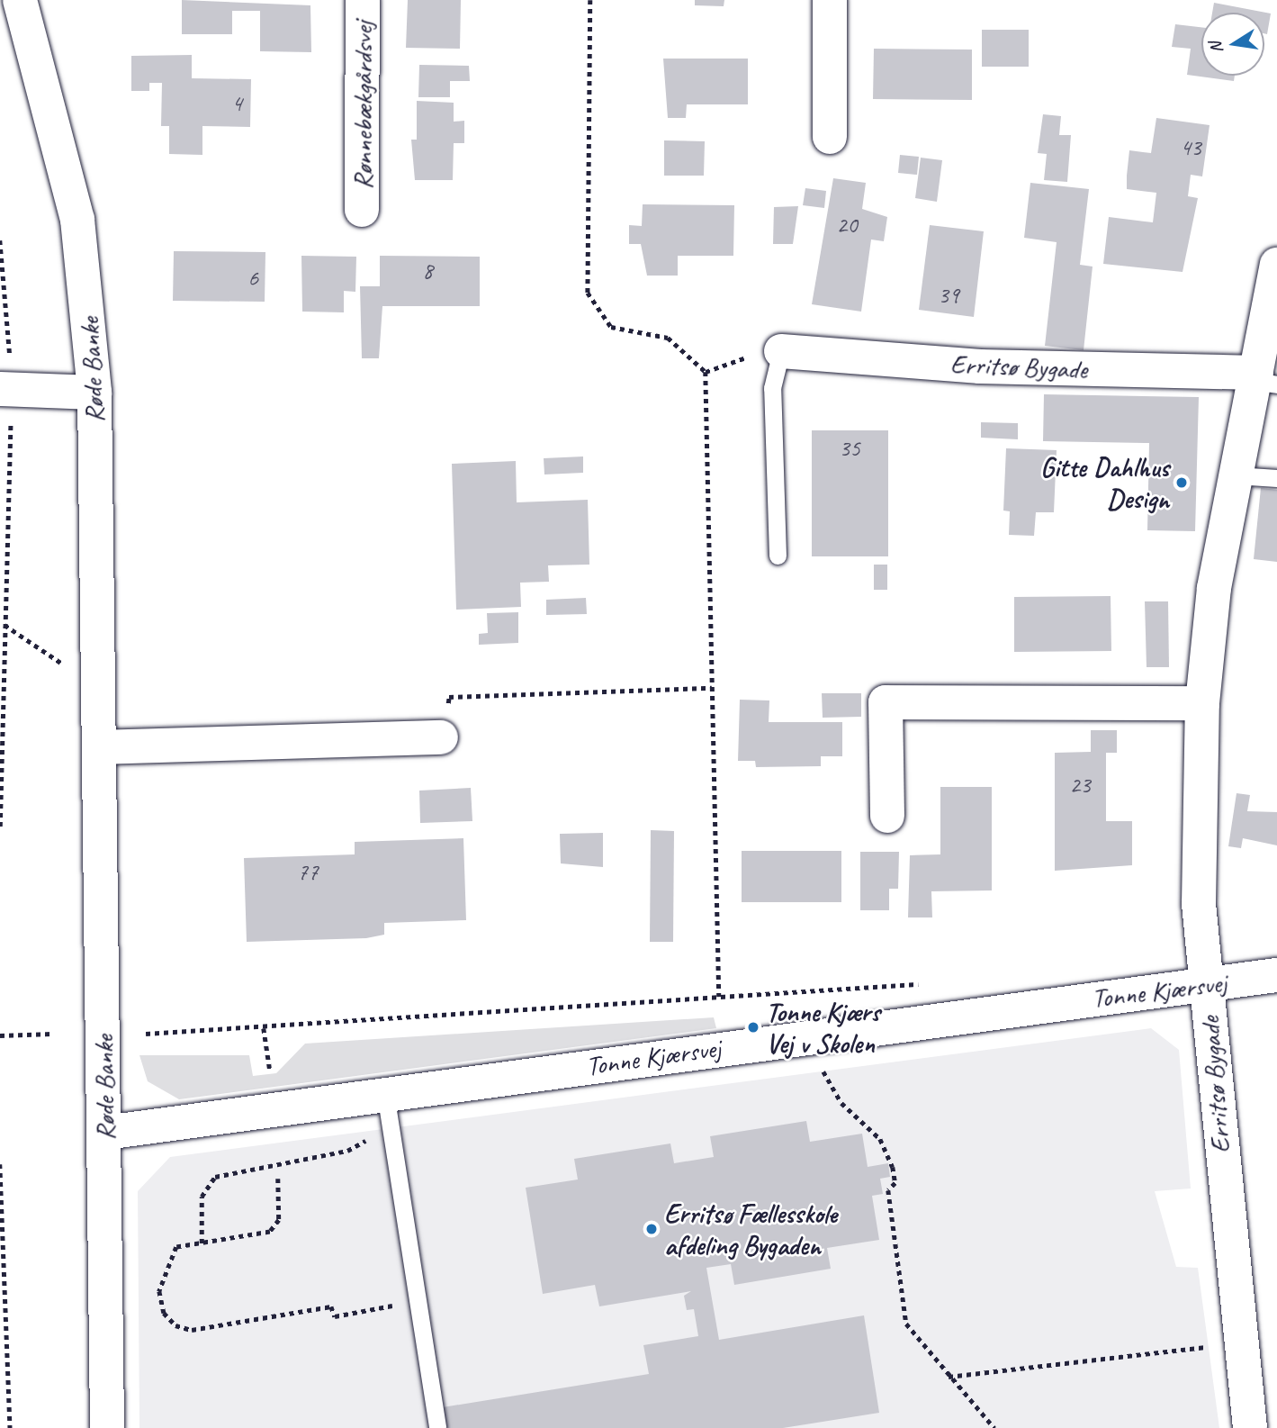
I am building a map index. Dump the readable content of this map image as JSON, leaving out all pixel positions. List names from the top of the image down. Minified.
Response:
{"streets":{"street":["Rønnebækgårdsvej","Erritsø Bygade","Røde Banke","Tonne Kjærsvej"]},"crossings":[["Erritsø Bygade","Tonne Kjærsvej"],["Røde Banke","Tonne Kjærsvej"]],"places":["Gitte Dahlhus Design","Tonne Kjærs Vej v Skolen","Erritsø Fællesskole afdeling Bygaden"],"house_numbers":["4","43","20","8","6","39","35","23","77"],"north":"left"}
